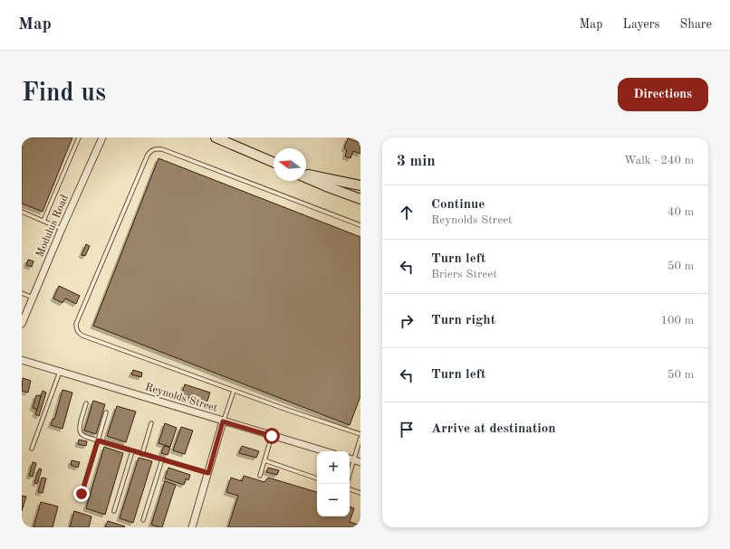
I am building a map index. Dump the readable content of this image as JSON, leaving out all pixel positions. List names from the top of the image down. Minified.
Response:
{"streets":{"street":["Modulus Road","Reynolds Street"]},"north":"left","page":{"header":"Map","nav":["Map","Layers","Share"],"buttons":"Directions","title":"Find us","heading":["3 min","Walk · 240 m"],"list":[["Continue","Reynolds Street","40 m"],["Turn left","Briers Street","50 m"],["Turn right","100 m"],["Turn left","50 m"],"Arrive at destination"],"map_buttons":["+","−"]}}
